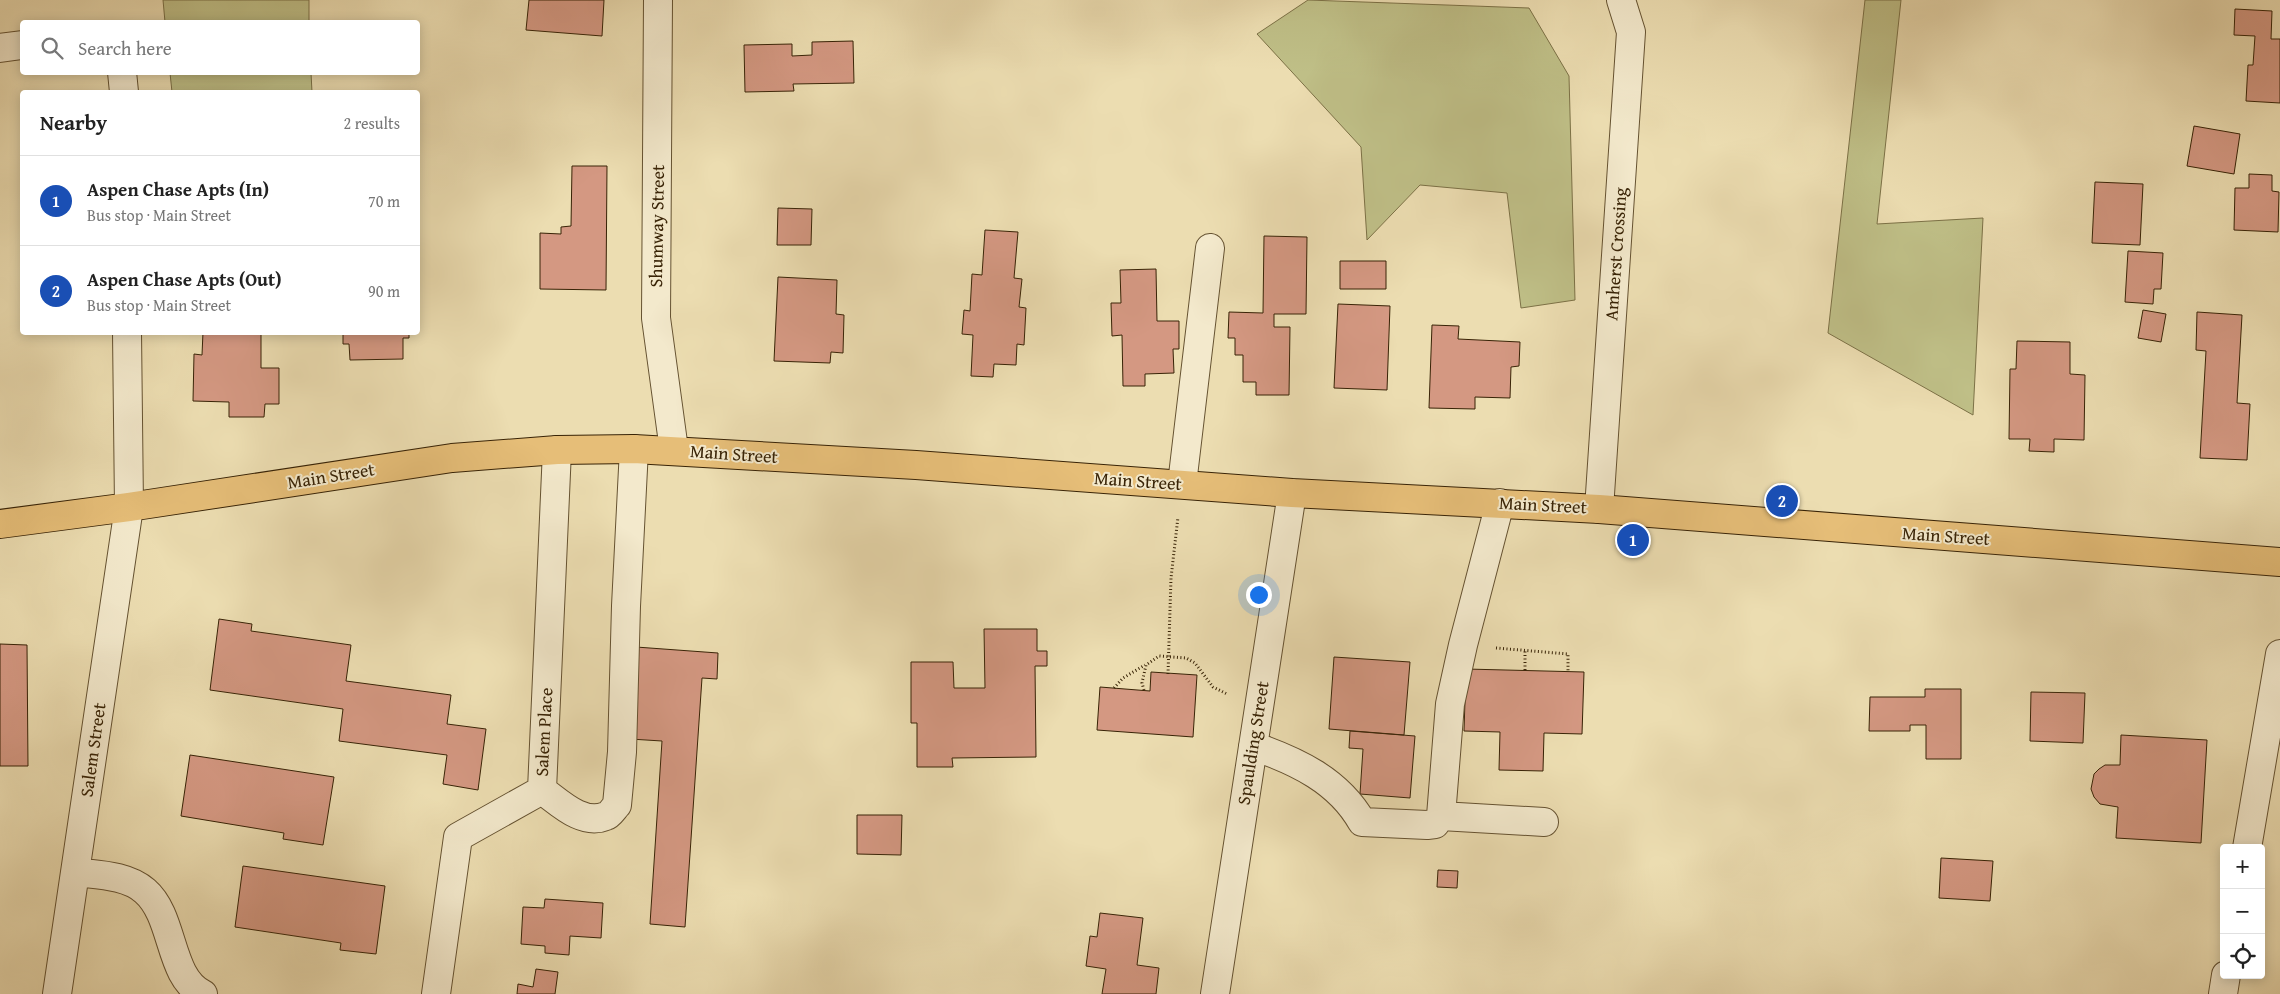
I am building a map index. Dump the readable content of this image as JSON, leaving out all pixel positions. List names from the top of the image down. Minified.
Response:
{"streets":{"main road":["Main Street"],"street":["Shumway Street","Amherst Crossing","Salem Place","Spaulding Street","Salem Street"]},"crossings":[["Shumway Street","Main Street"],["Amherst Crossing","Main Street"],["Main Street","Salem Place"],["Main Street","Spaulding Street"],["Main Street","Salem Street"]],"page":{"search":"Search here","heading":["Nearby","2 results"],"list":[{"mark":"1","name":"Aspen Chase Apts (In)","note":"Bus stop · Main Street","value":"70 m"},{"mark":"2","name":"Aspen Chase Apts (Out)","note":"Bus stop · Main Street","value":"90 m"}],"pins":["2","1"],"map_buttons":["+","−"]}}
